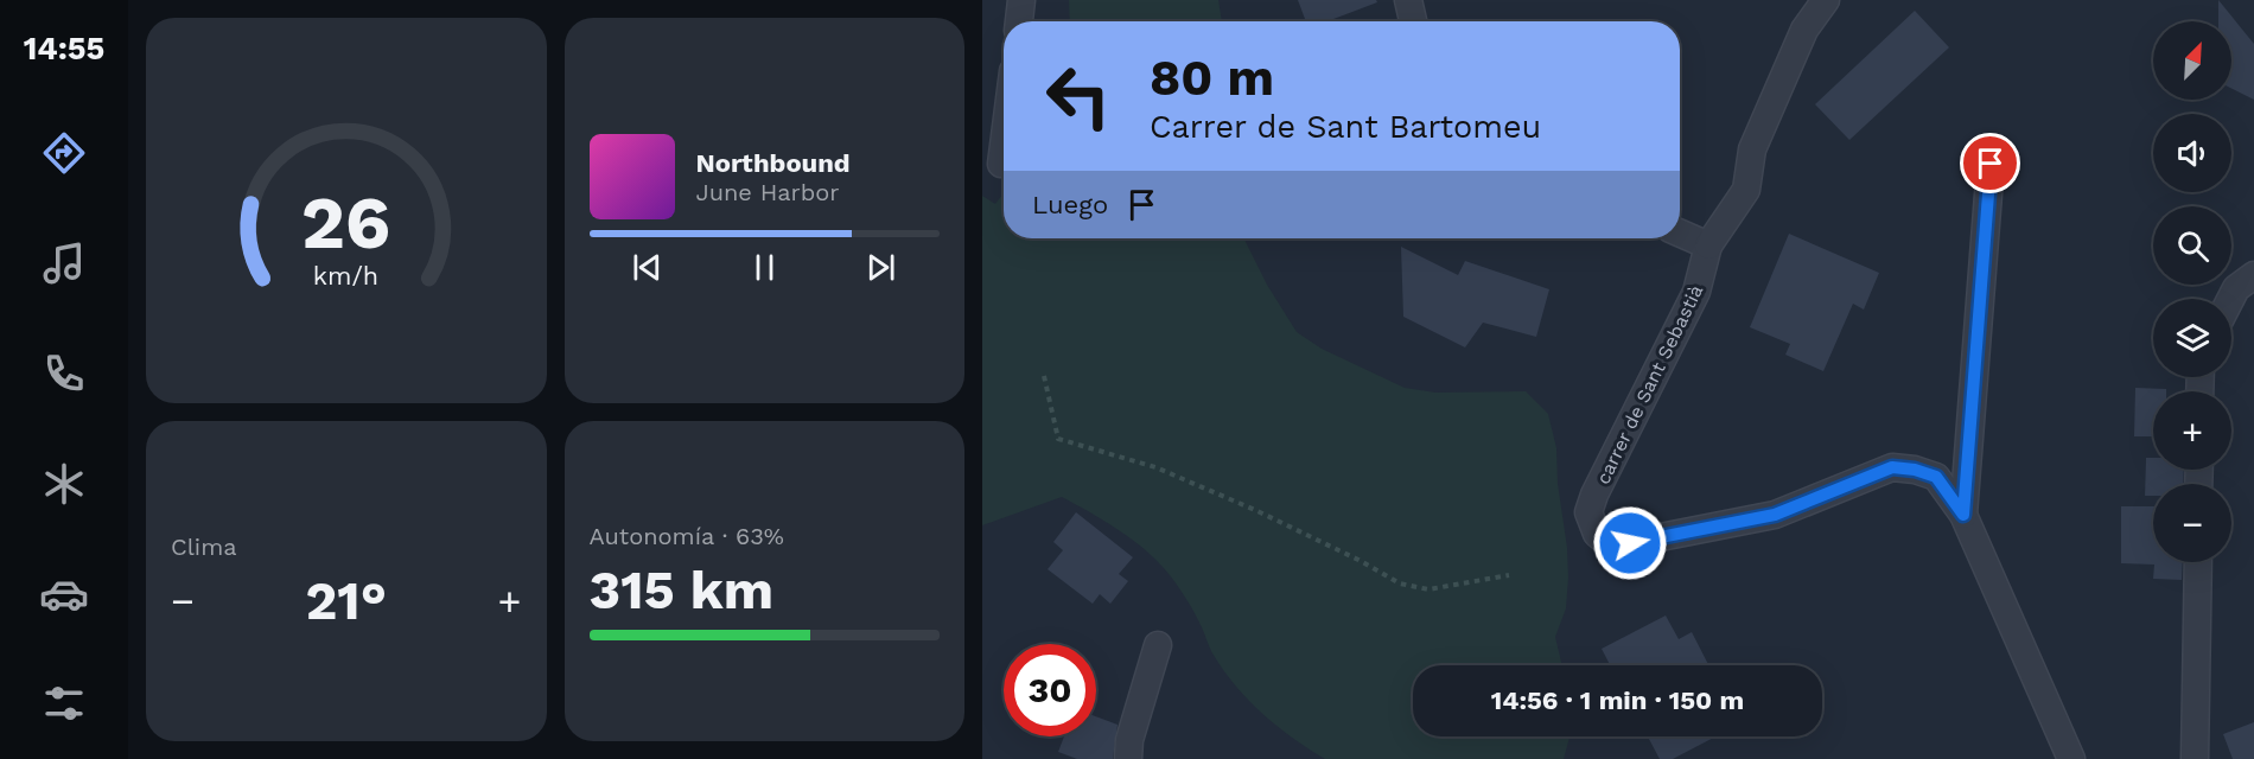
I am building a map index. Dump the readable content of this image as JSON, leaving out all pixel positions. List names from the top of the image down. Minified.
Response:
{"streets":{"street":["carrer de Sant Sebastià"]},"north":"top right","page":{"tabs":"14:55","map_buttons":["+","−"],"turn":["80 m","Carrer de Sant Bartomeu"],"song":["Northbound","June Harbor"],"then":"Luego","tile":["Clima",["Autonomía · 63%","315 km"]],"heat":["−","21°","+"],"limit":"30","trip":"14:56 · 1 min · 150 m","gauge":["26","km/h"]}}
